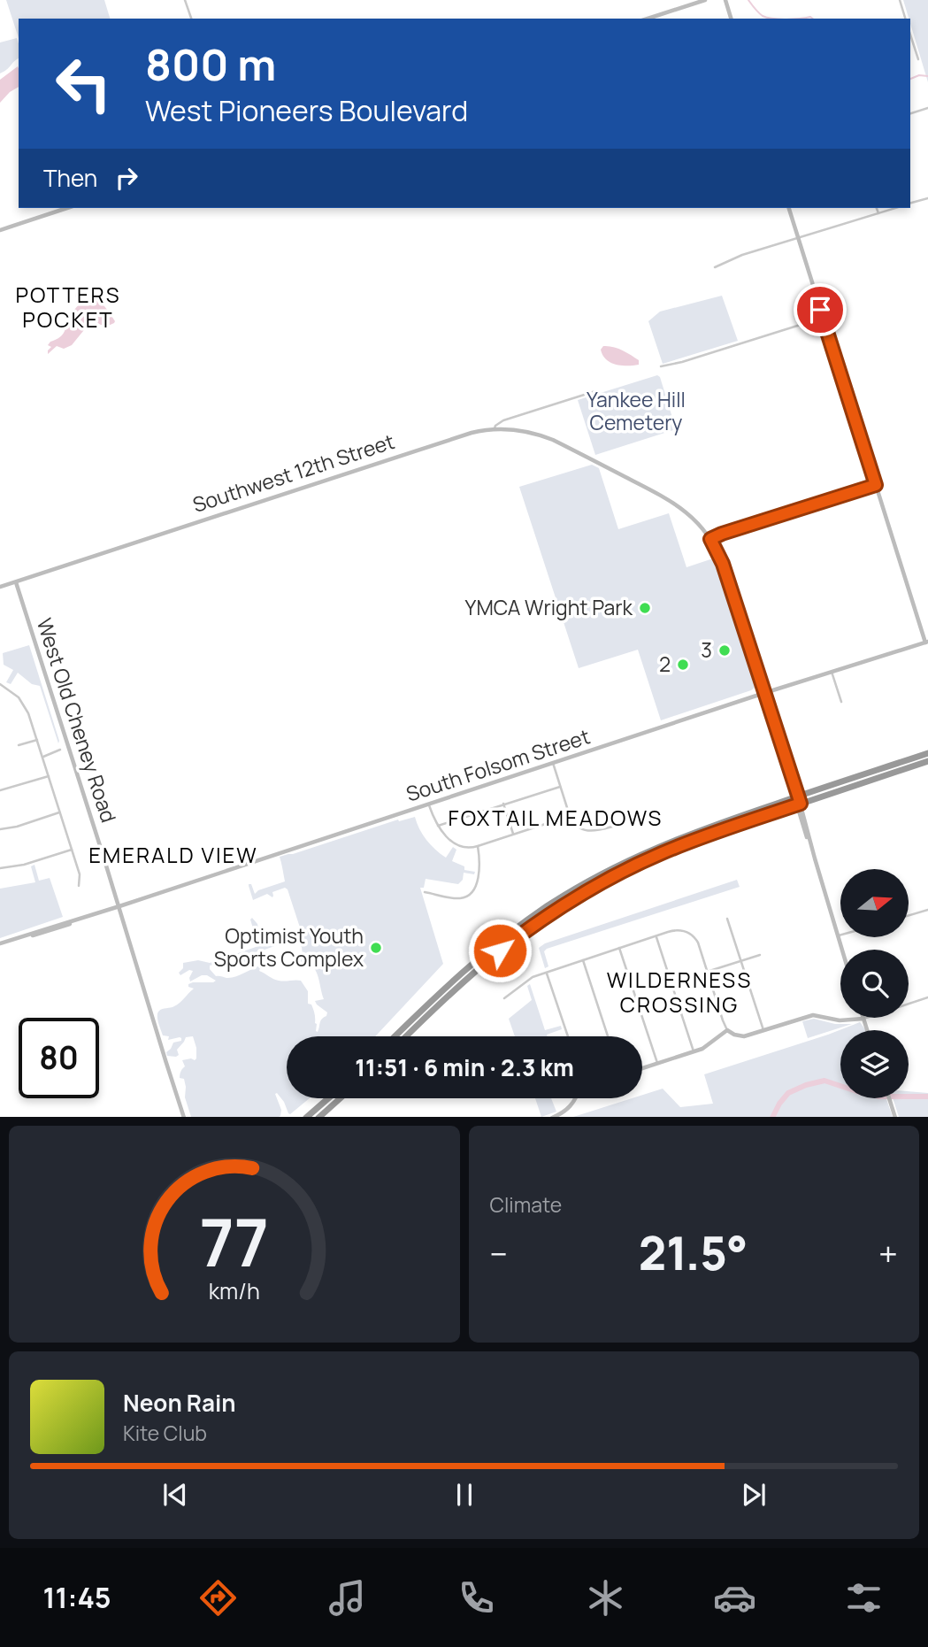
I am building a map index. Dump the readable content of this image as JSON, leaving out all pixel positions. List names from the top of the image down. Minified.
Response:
{"streets":{"street":["Southwest 12th Street","West Old Cheney Road","South Folsom Street"]},"crossings":[["Southwest 12th Street","West Old Cheney Road"],["West Old Cheney Road","South Folsom Street"]],"districts":["POTTERS POCKET","FOXTAIL MEADOWS","EMERALD VIEW","WILDERNESS CROSSING"],"parks":["Yankee Hill Cemetery"],"places":["YMCA Wright Park","3","2","Optimist Youth Sports Complex"],"north":"right","page":{"turn":["800 m","West Pioneers Boulevard"],"then":"Then","limit":"80","trip":"11:51 · 6 min · 2.3 km","tile":"Climate","heat":["−","21.5°","+"],"song":["Neon Rain","Kite Club"],"tabs":"11:45","gauge":["77","km/h"]}}
